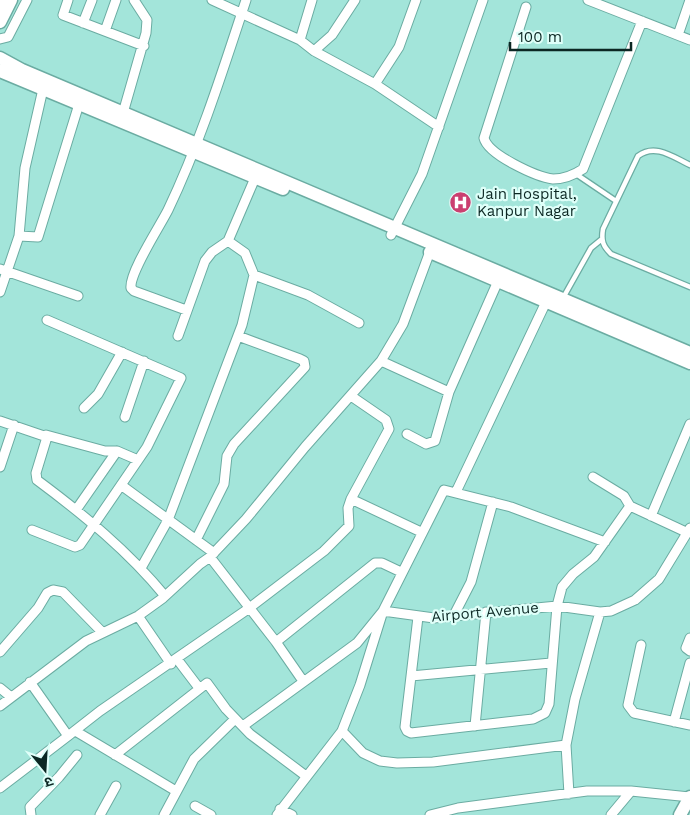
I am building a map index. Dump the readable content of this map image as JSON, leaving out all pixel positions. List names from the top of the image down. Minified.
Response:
{"streets":{"street":["Airport Avenue"]},"places":{"hospital":["Jain Hospital, Kanpur Nagar"]},"scale_bar":"100 m","north":"bottom"}
